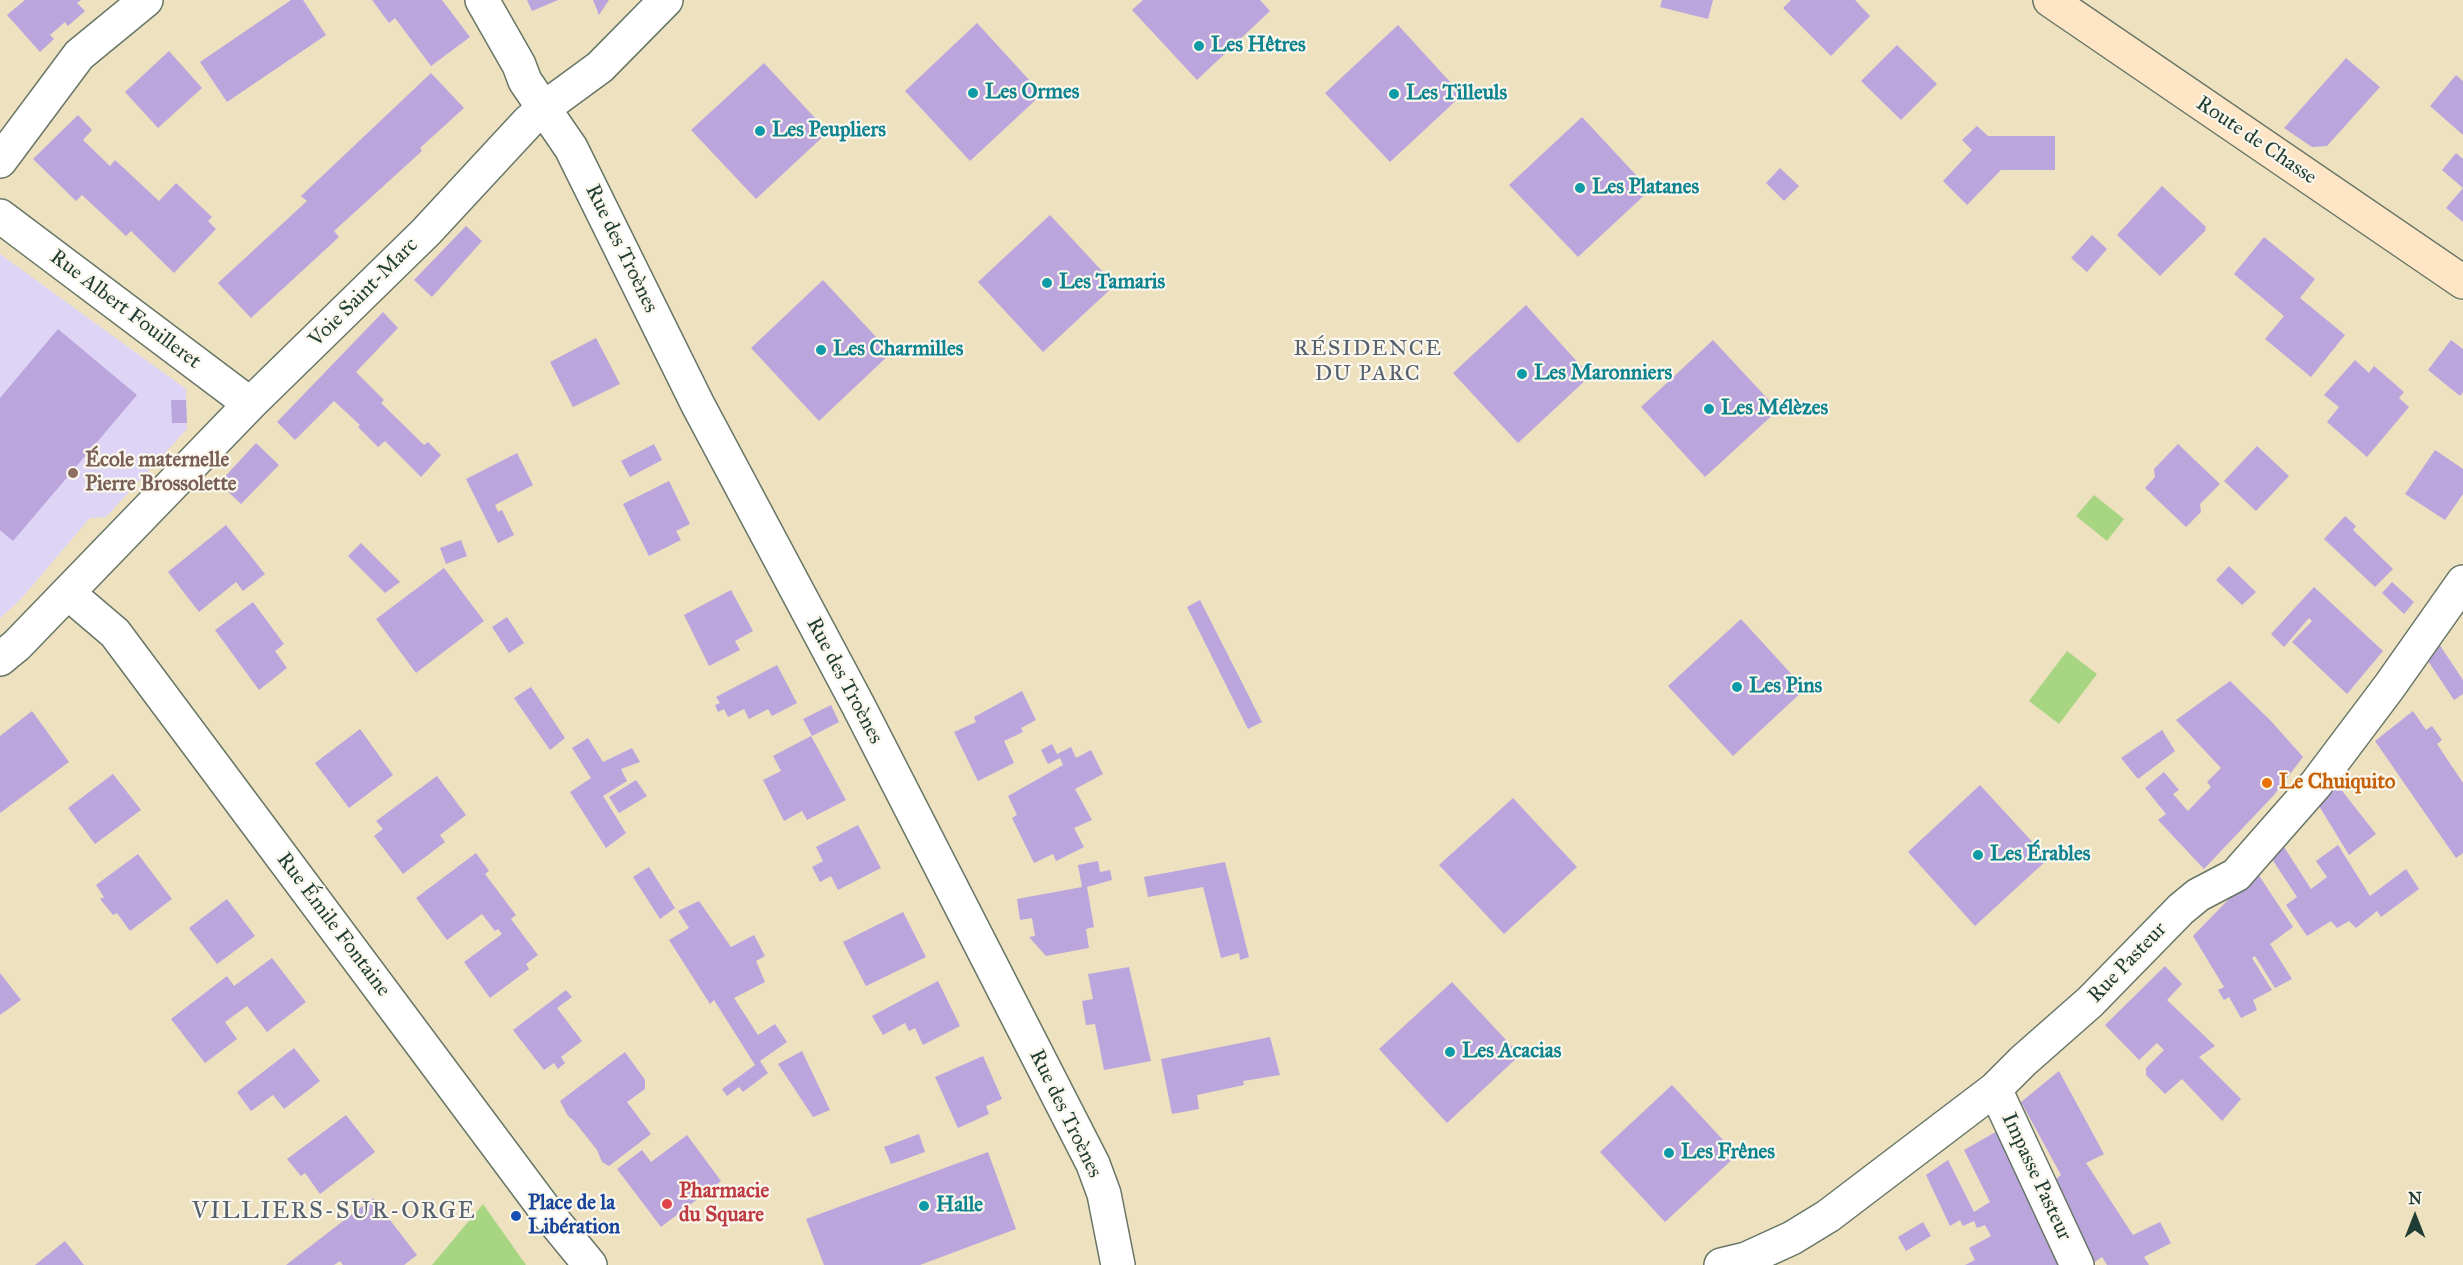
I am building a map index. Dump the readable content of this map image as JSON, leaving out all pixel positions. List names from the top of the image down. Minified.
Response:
{"streets":{"main road":["Route de Chasse"],"street":["Rue des Troènes","Voie Saint-Marc","Rue Albert Fouilleret","Rue Émile Fontaine","Rue Pasteur","Impasse Pasteur"]},"crossings":[["Rue des Troènes","Voie Saint-Marc"],["Voie Saint-Marc","Rue Albert Fouilleret"],["Voie Saint-Marc","Rue Émile Fontaine"],["Rue Pasteur","Impasse Pasteur"]],"districts":["RÉSIDENCE DU PARC","VILLIERS-SUR-ORGE"],"places":["Les Hêtres","Les Ormes","Les Tilleuls","Les Peupliers","Les Platanes","Les Tamaris","Les Charmilles","Les Maronniers","Les Mélèzes","École maternelle Pierre Brossolette","Les Pins","Le Chuiquito","Les Érables","Les Acacias","Les Frênes","Pharmacie du Square","Halle","Place de la Libération"],"north":"top"}
